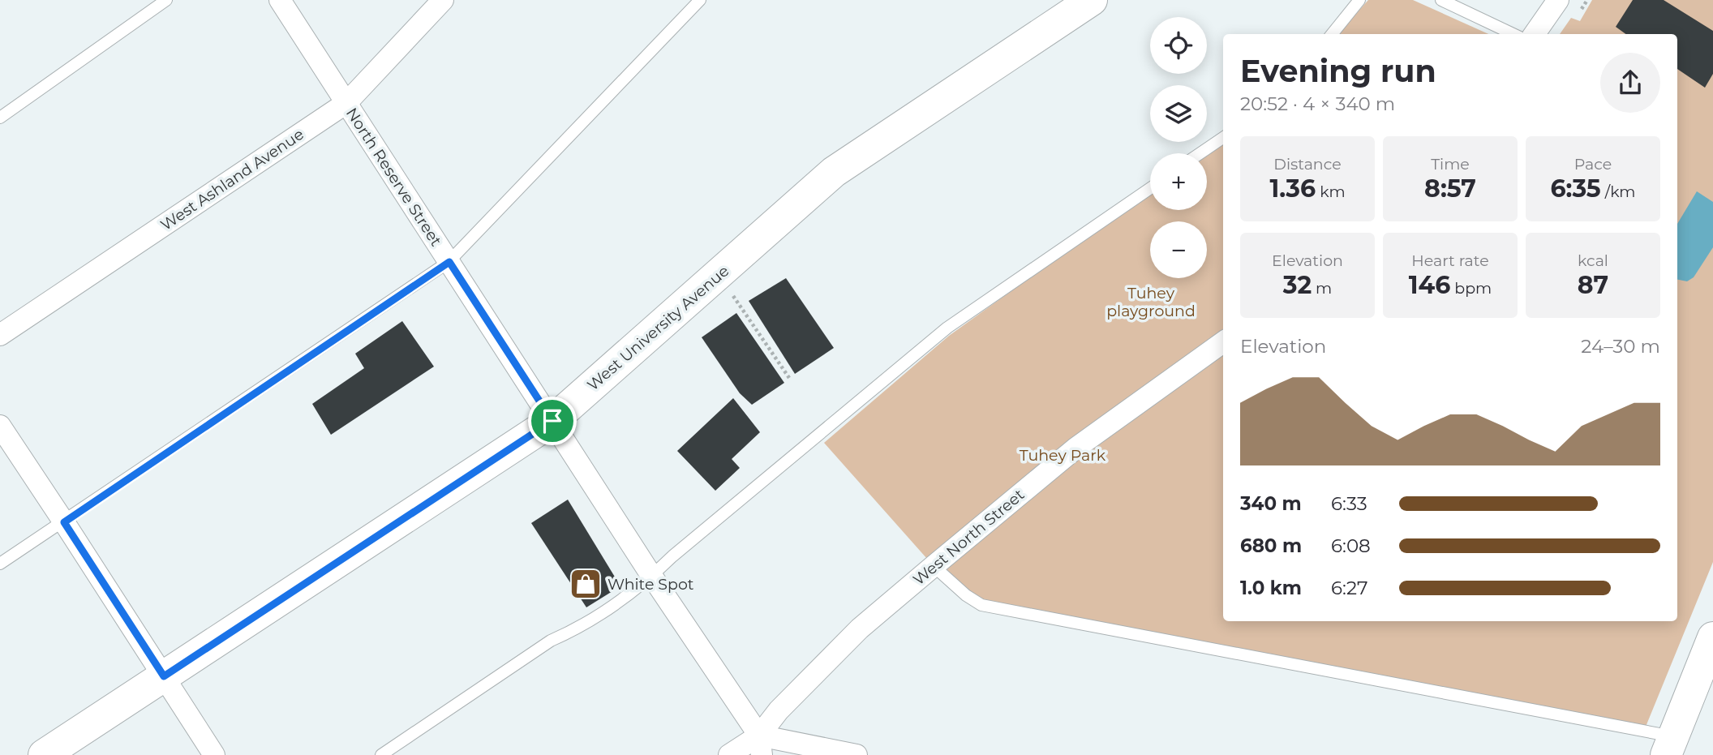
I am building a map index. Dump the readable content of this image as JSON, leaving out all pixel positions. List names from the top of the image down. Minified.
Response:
{"streets":{"street":["North Reserve Street","West Ashland Avenue","West University Avenue","West North Street"]},"crossings":[["North Reserve Street","West Ashland Avenue"],["North Reserve Street","West University Avenue"],["North Reserve Street","West North Street"]],"parks":["Tuhey playground","Tuhey Park"],"places":{"shop":["White Spot"]},"page":{"map_buttons":["+","−"],"heading":["Evening run","20:52 · 4 × 340 m"],"stats":[["Distance","1.36 km"],["Time","8:57"],["Pace","6:35 /km"],["Elevation","32 m"],["Heart rate","146 bpm"],["kcal","87"]],"chart":["Elevation","24–30 m"],"list":[{"name":"340 m","note":"6:33"},{"name":"680 m","note":"6:08"},{"name":"1.0 km","note":"6:27"}]}}
